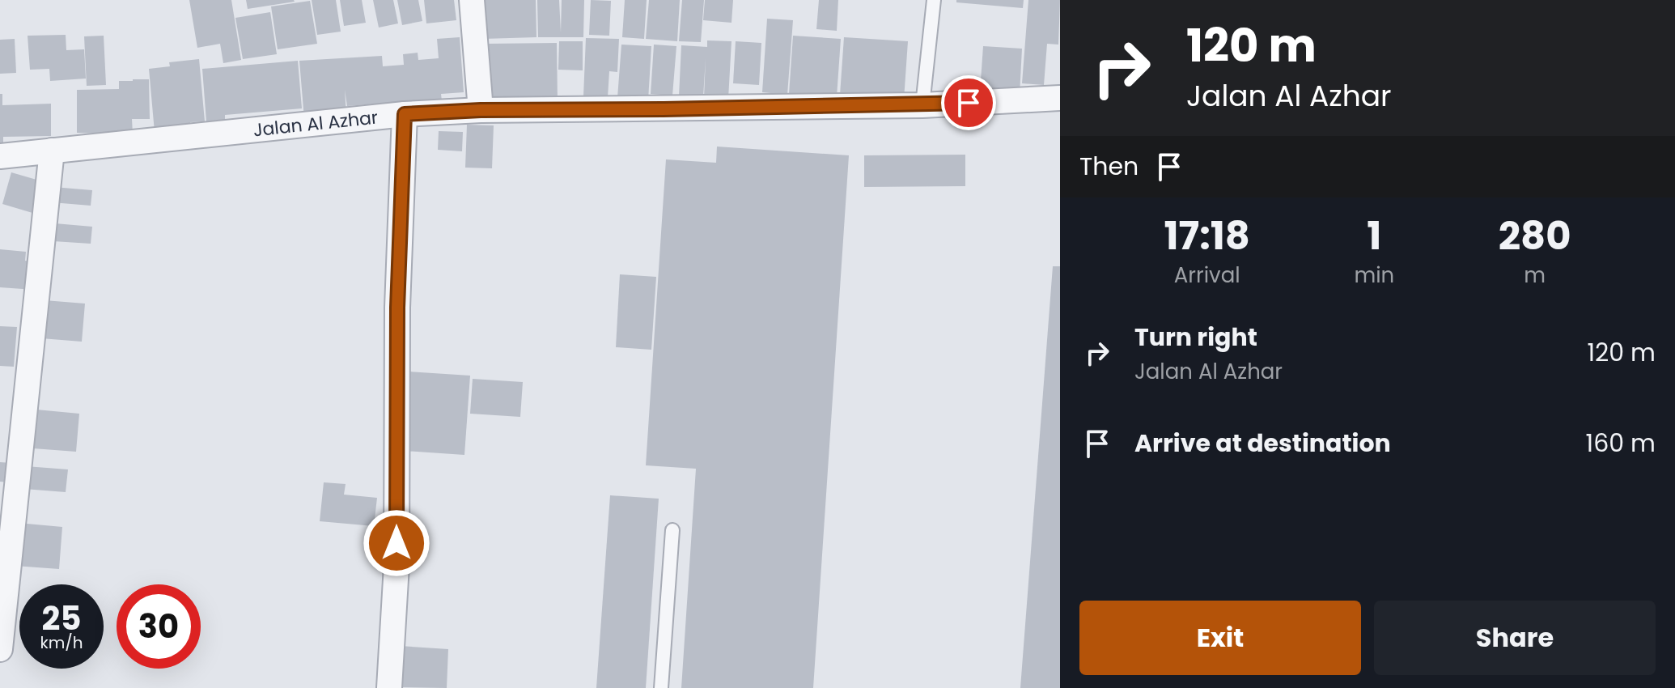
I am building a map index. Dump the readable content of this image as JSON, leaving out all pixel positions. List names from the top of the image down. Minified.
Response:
{"streets":{"street":["Jalan Al Azhar"]},"page":{"turn":["120 m","Jalan Al Azhar"],"then":"Then","eta":["17:18","Arrival","1","min","280","m"],"list":[{"name":"Turn right","note":"Jalan Al Azhar","value":"120 m"},{"name":"Arrive at destination","value":"160 m"}],"speed":"25 km/h","limit":"30","buttons":["Exit","Share"]}}
